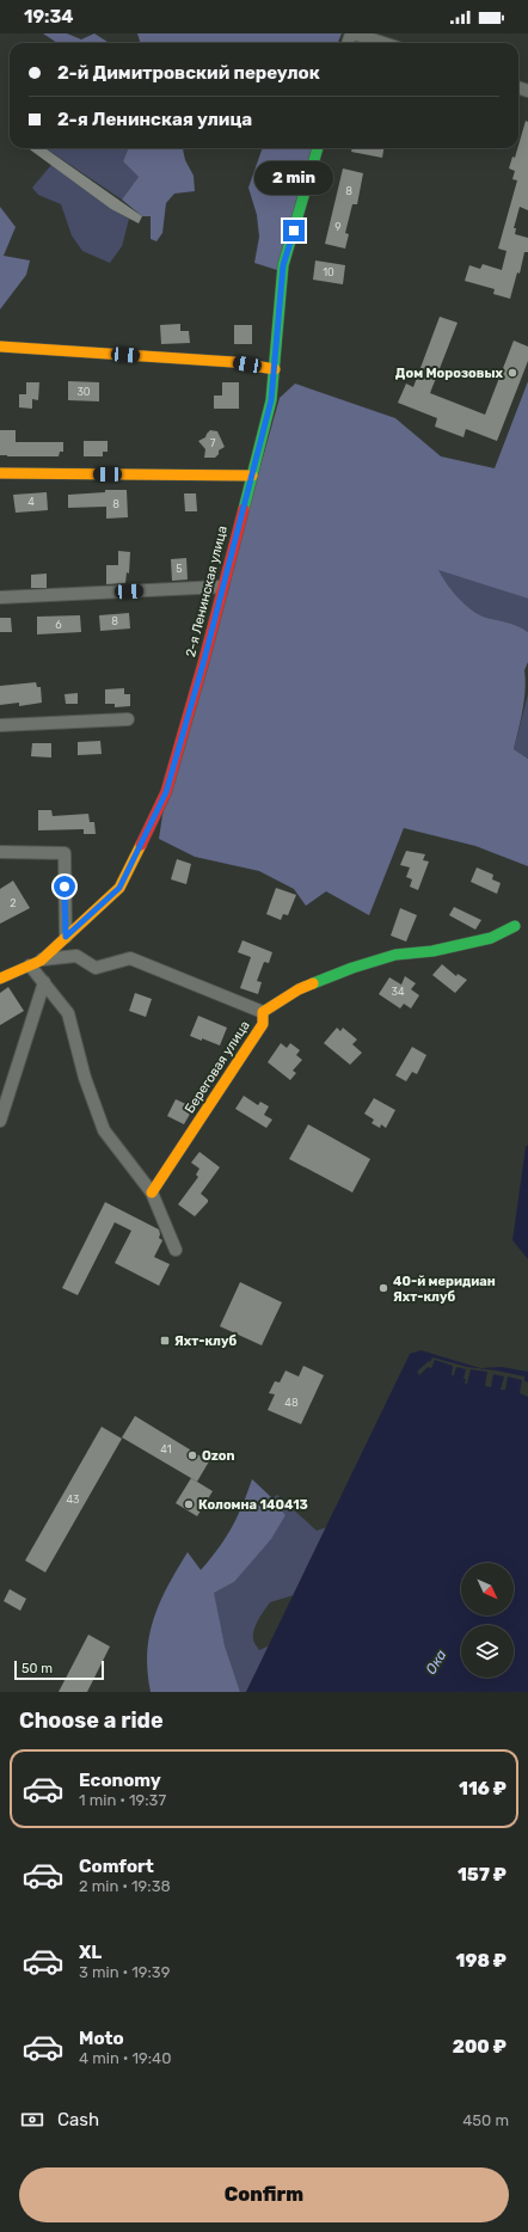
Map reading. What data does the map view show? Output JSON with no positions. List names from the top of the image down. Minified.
{"streets":{"street":["2-я Ленинская улица","Береговая улица"]},"water":["Ока"],"places":{"other":["Дом Морозовых","40-й меридиан Яхт-клуб","Ozon","Коломна 140413"],"transit":["Яхт-клуб"]},"house_numbers":["8","9","10","30","7","4","8","5","8","6","2","34","48","41","43"],"scale_bar":"50 m","north":"bottom right","page":{"status":"19:34","banner":["2-й Димитровский переулок","2-я Ленинская улица"],"bubble":"2 min","scale":"50 m","heading":"Choose a ride","list":[{"name":"Economy","note":"1 min · 19:37","value":"116 ₽"},{"name":"Comfort","note":"2 min · 19:38","value":"157 ₽"},{"name":"XL","note":"3 min · 19:39","value":"198 ₽"},{"name":"Moto","note":"4 min · 19:40","value":"200 ₽"}],"pay":["Cash","450 m"],"buttons":"Confirm"}}
